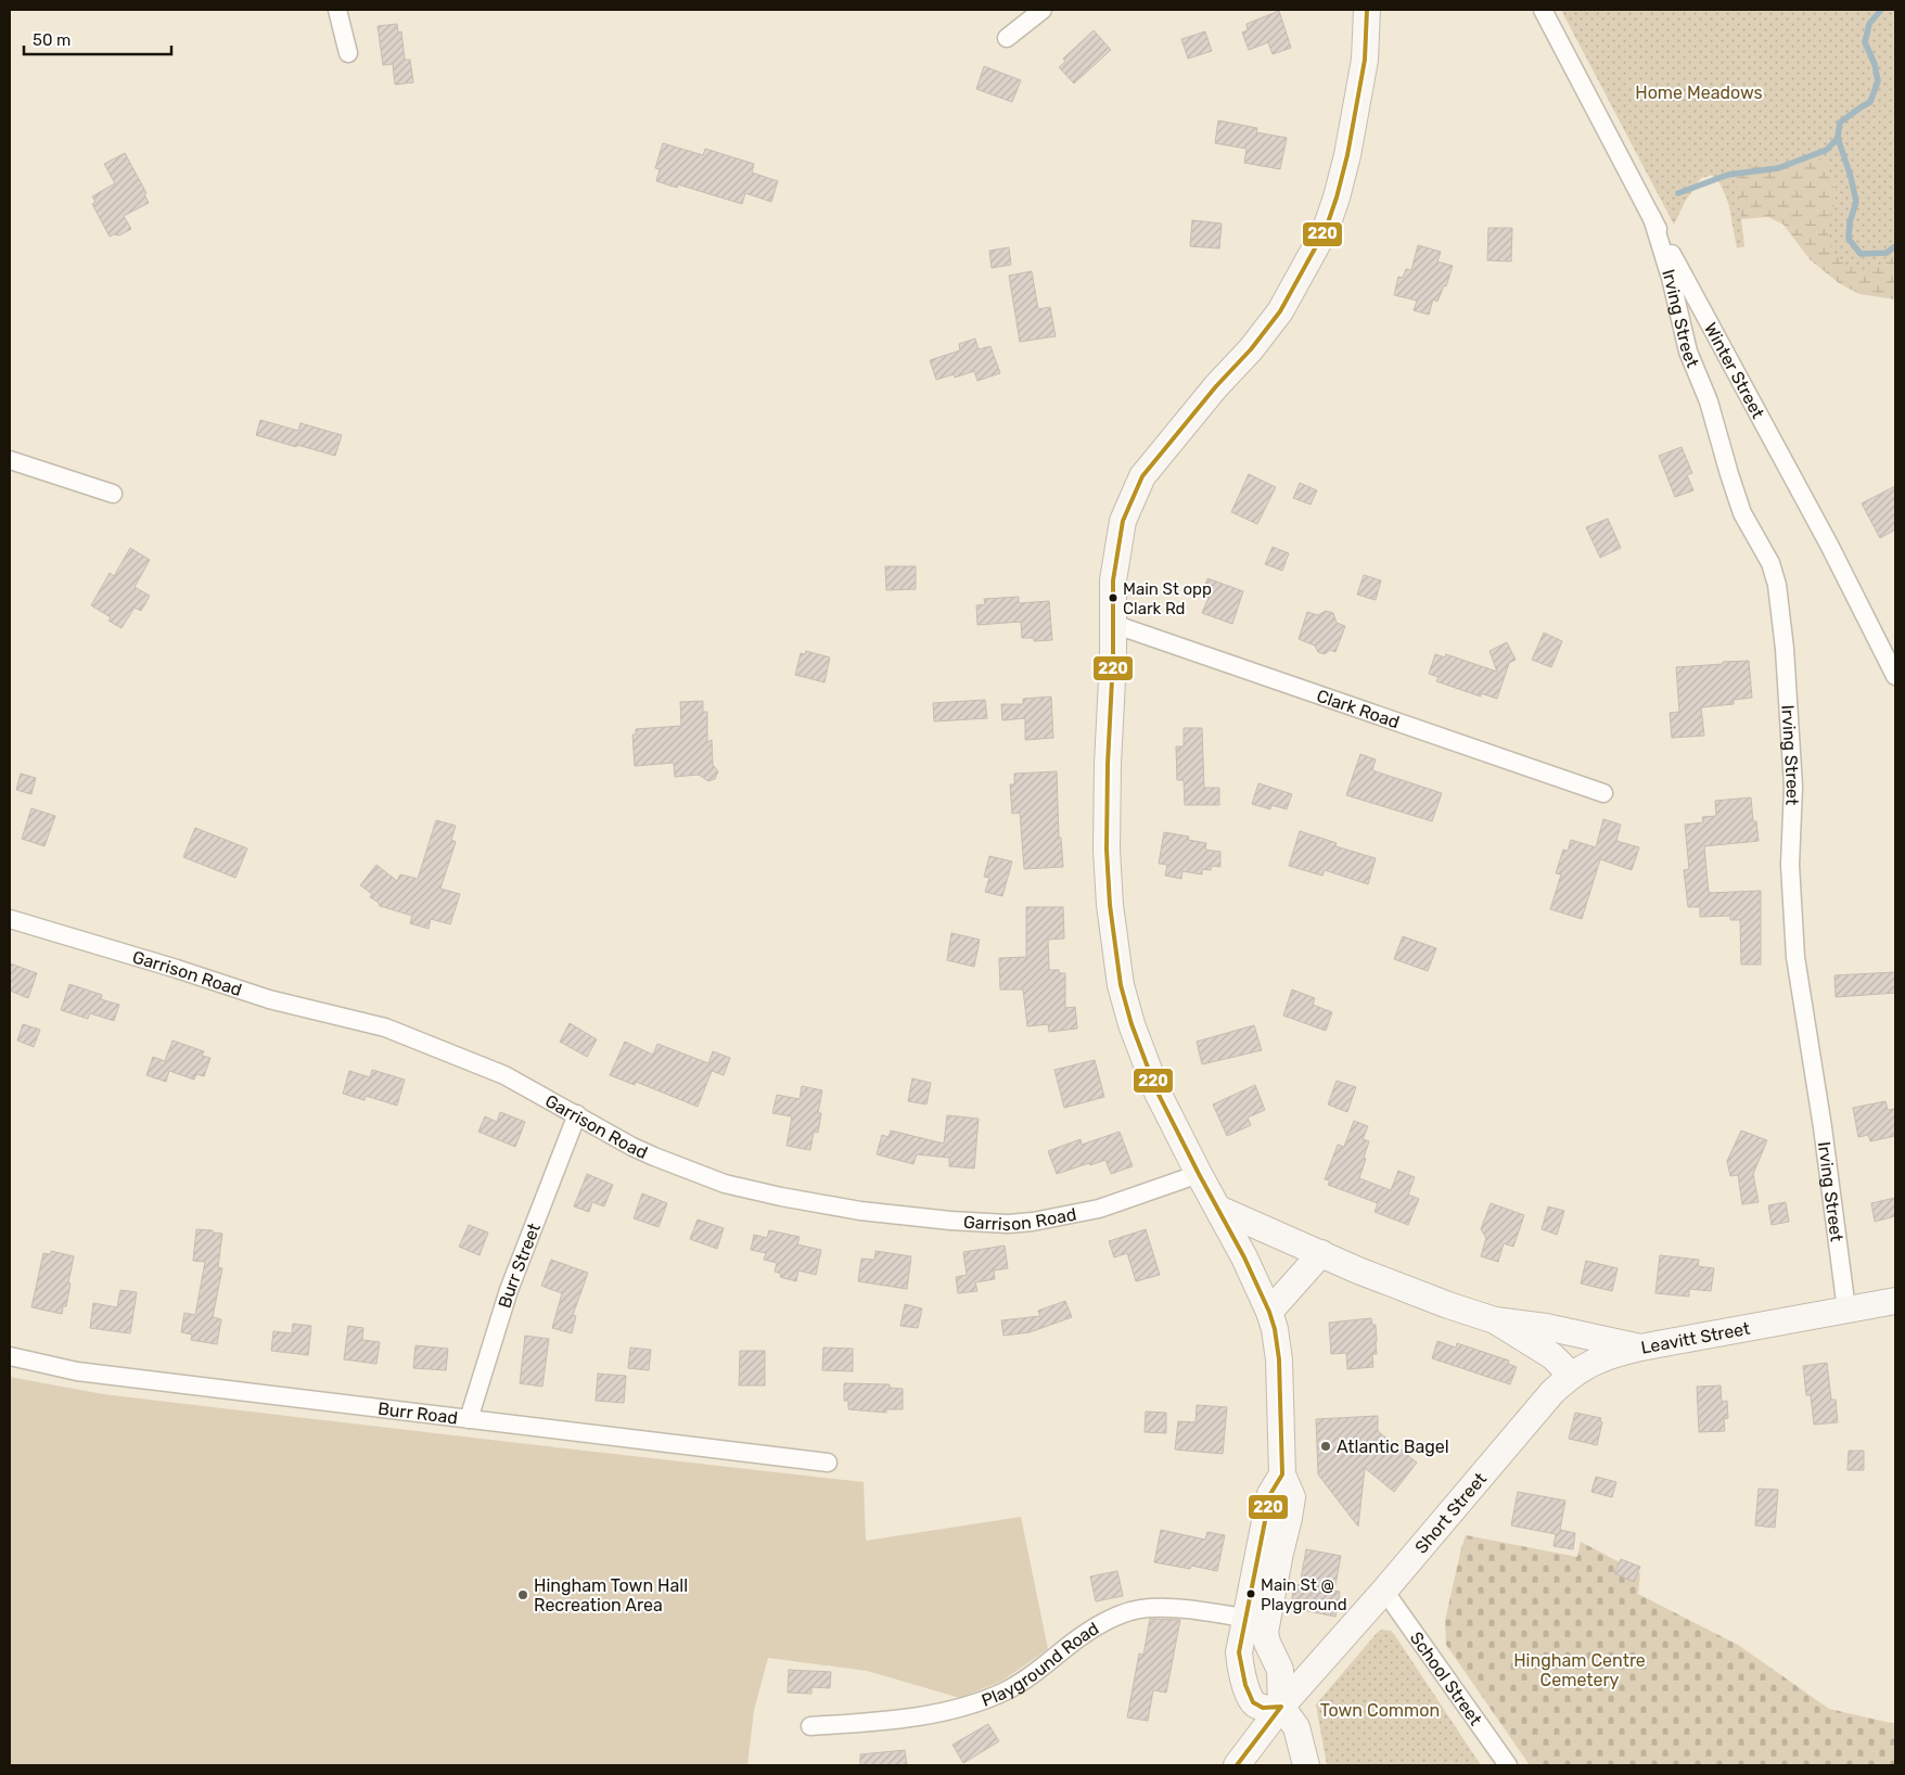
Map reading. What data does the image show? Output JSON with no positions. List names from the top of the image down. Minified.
{"streets":{"main road":["Leavitt Street","Short Street"],"street":["Irving Street","Winter Street","Clark Road","Garrison Road","Burr Street","Burr Road","Playground Road","School Street"]},"crossings":[["Irving Street","Winter Street"],["Irving Street","Leavitt Street"],["Garrison Road","Burr Street"],["Burr Street","Burr Road"],["Leavitt Street","Short Street"],["Short Street","School Street"]],"parks":["Home Meadows","Hingham Centre Cemetery","Town Common"],"places":["Main St opp Clark Rd","Atlantic Bagel","Main St @ Playground","Hingham Town Hall Recreation Area"],"lines":["transit line 220"],"scale_bar":"50 m"}
